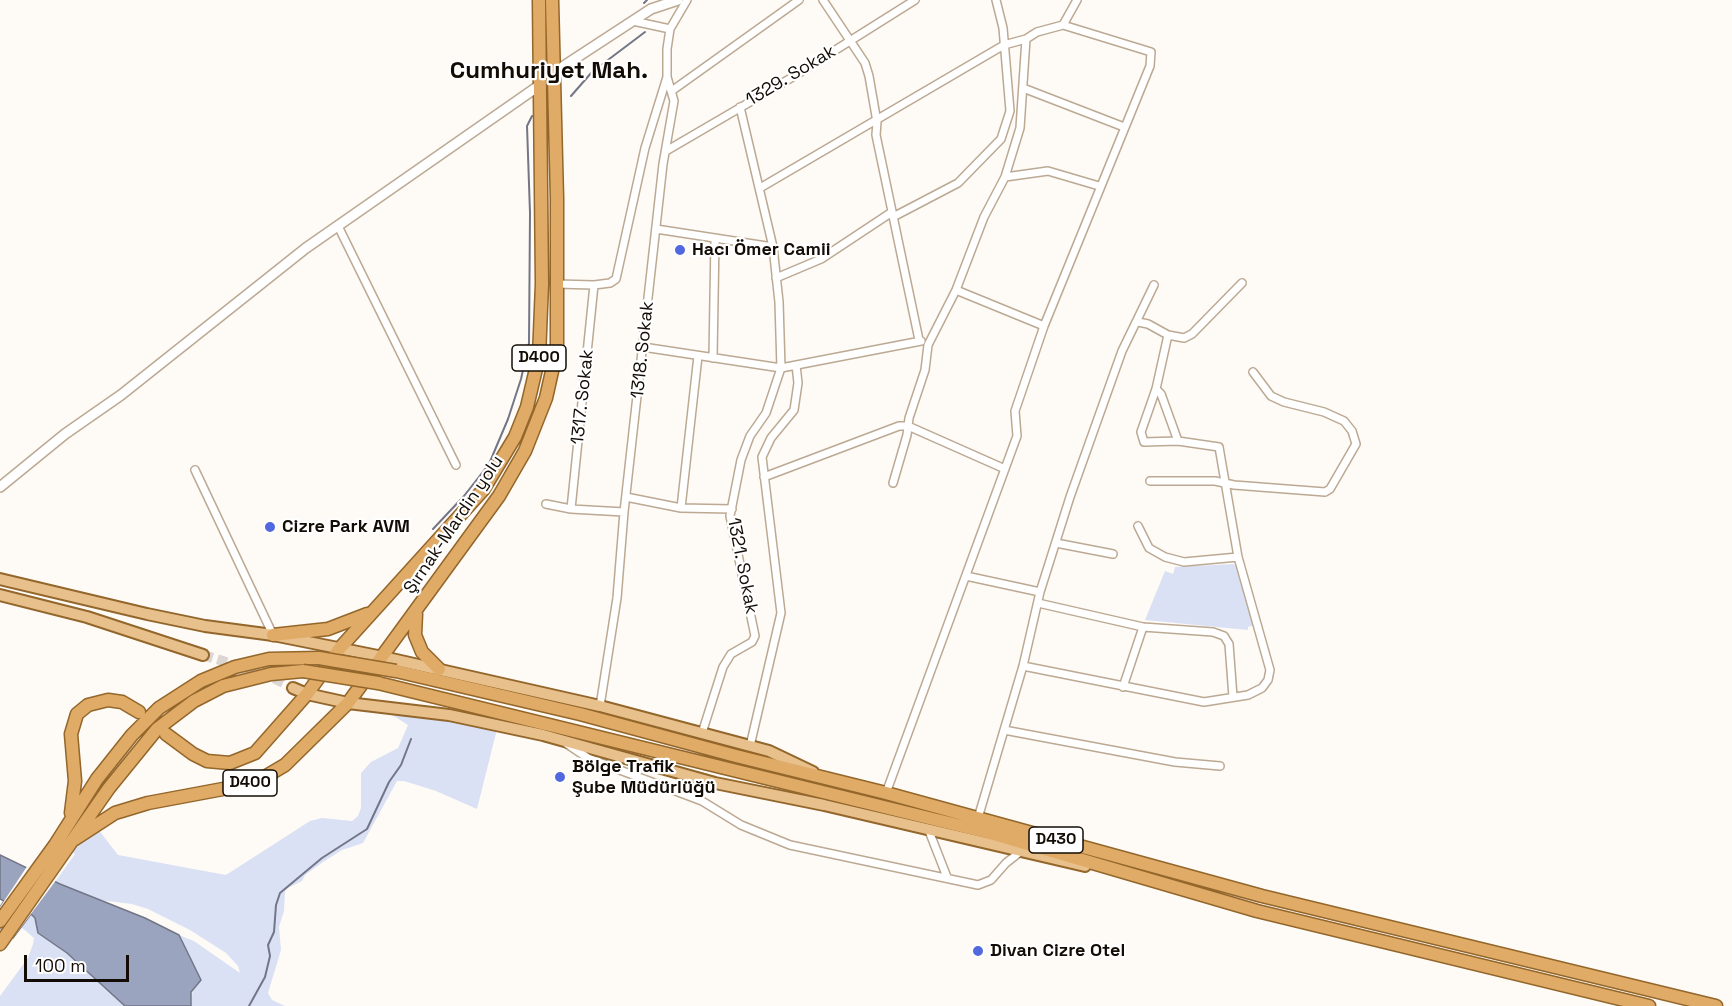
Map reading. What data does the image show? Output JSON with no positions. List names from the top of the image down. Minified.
{"streets":{"highway":["D400","Şırnak-Mardin yolu","D430"],"street":["1329. Sokak","1318. Sokak","1317. Sokak","1321. Sokak"]},"crossings":[["1329. Sokak","1318. Sokak"],["1329. Sokak","1321. Sokak"],["Şırnak-Mardin yolu","D430"]],"districts":["Cumhuriyet Mah."],"places":["Hacı Ömer Camii","Cizre Park AVM","Bölge Trafik Şube Müdürlüğü","Divan Cizre Otel"],"scale_bar":"100 m"}
